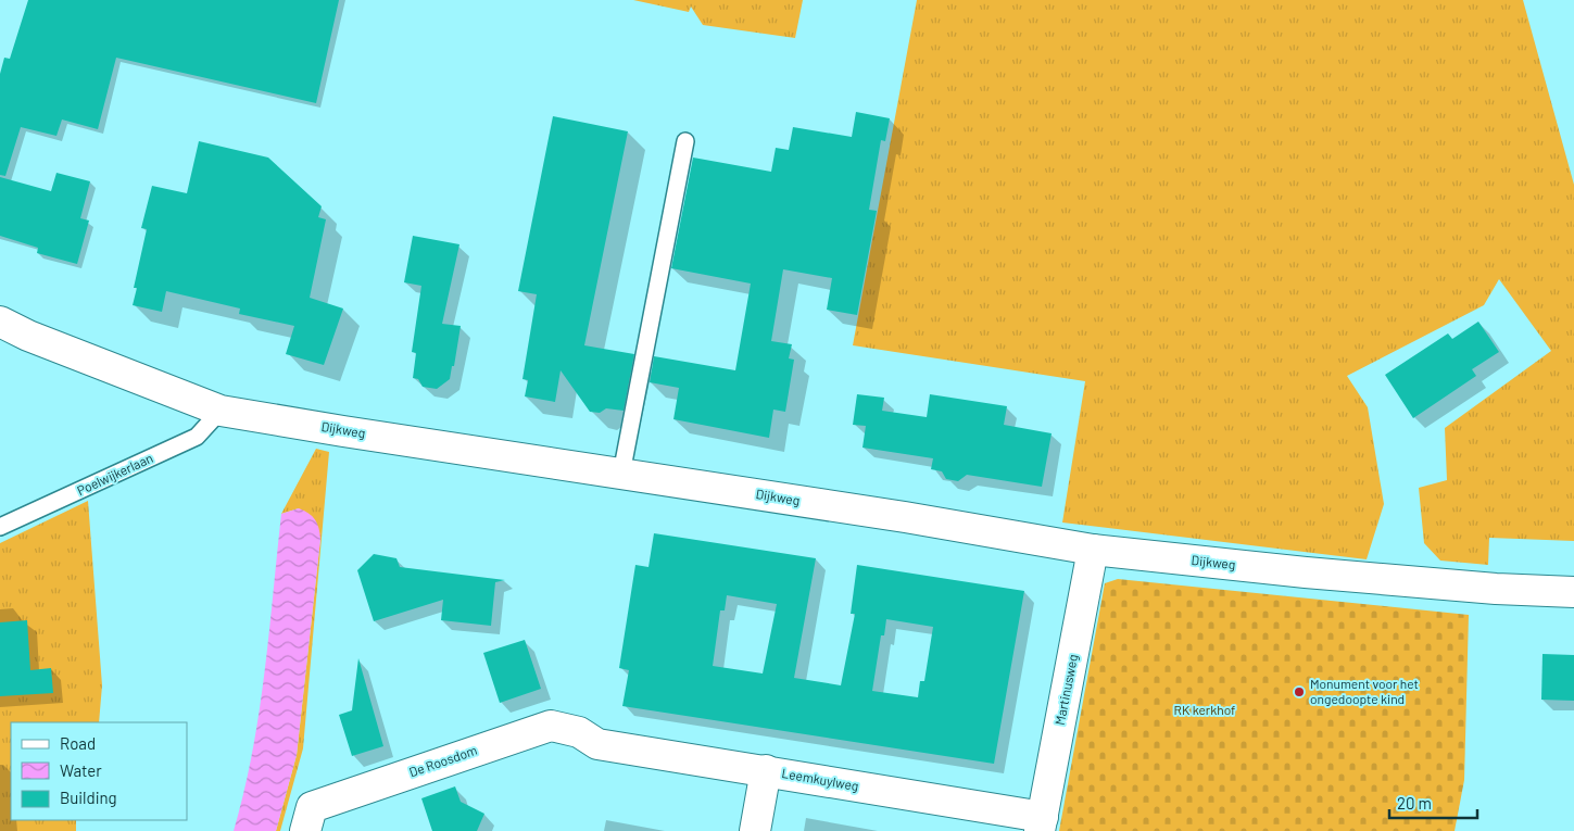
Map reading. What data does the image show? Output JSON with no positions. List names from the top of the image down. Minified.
{"streets":{"street":["Dijkweg","Martinusweg","De Roosdom","Leemkuylweg"],"lane":["Poelwijkerlaan"]},"crossings":[["Dijkweg","Poelwijkerlaan"],["Dijkweg","Martinusweg"],["Martinusweg","Leemkuylweg"],["De Roosdom","Leemkuylweg"]],"parks":["RK kerkhof"],"places":["Monument voor het ongedoopte kind"],"legend":["Road","Water","Building"],"scale_bar":"20 m"}
